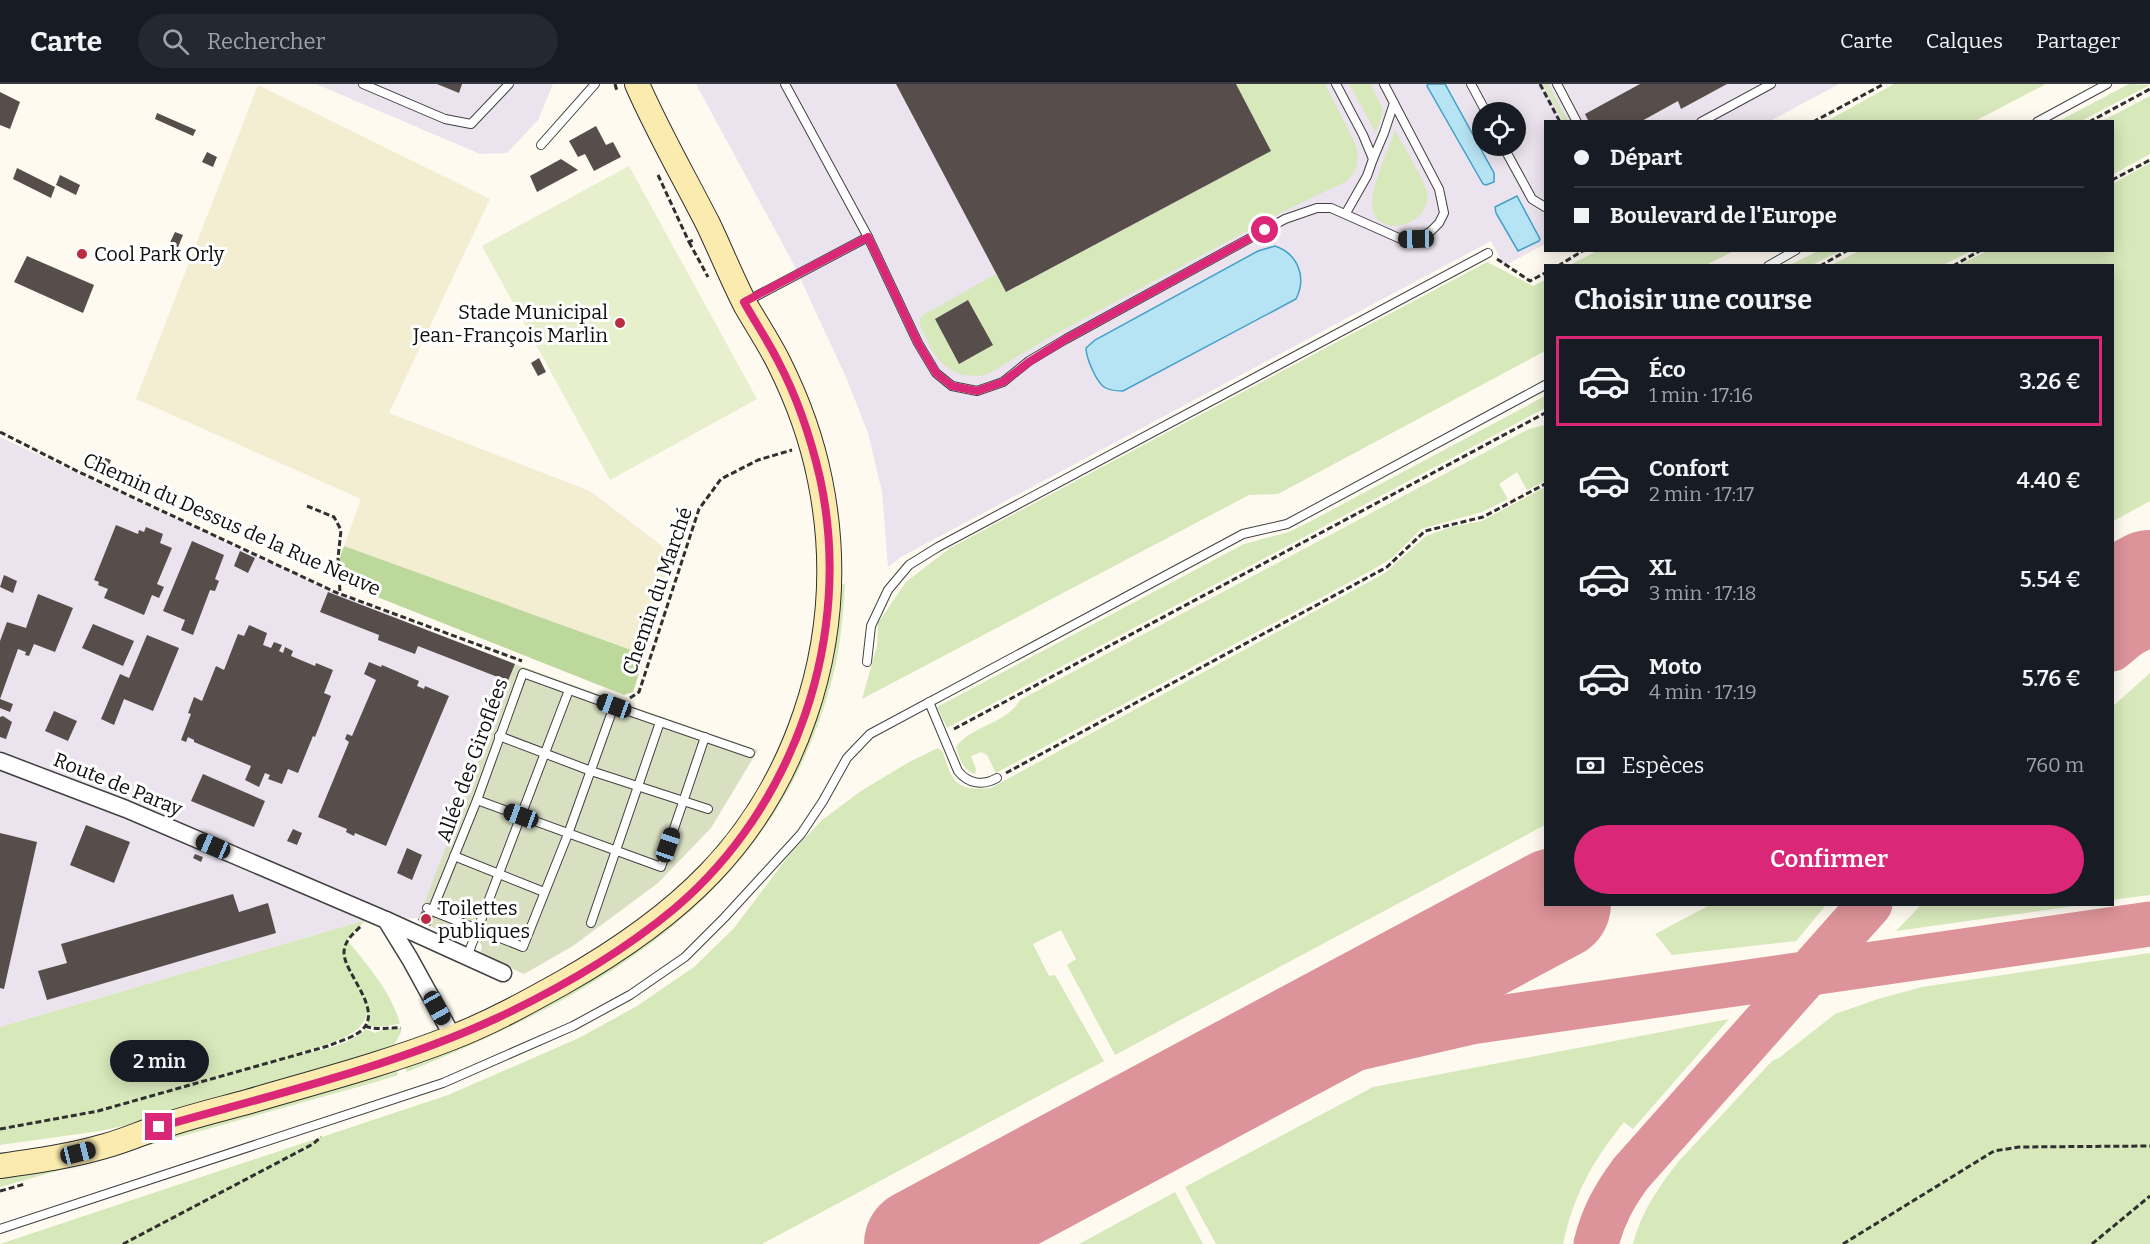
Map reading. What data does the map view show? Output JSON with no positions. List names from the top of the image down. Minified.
{"streets":{"street":["Route de Paray"],"lane":["Allée des Giroflées"],"path":["Chemin du Dessus de la Rue Neuve","Chemin du Marché"]},"places":["Cool Park Orly","Stade Municipal Jean-François Marlin","Toilettes publiques"],"page":{"header":"Carte","search":"Rechercher","nav":["Carte","Calques","Partager"],"banner":["Départ","Boulevard de l'Europe"],"heading":"Choisir une course","list":[{"name":"Éco","note":"1 min · 17:16","value":"3.26 €"},{"name":"Confort","note":"2 min · 17:17","value":"4.40 €"},{"name":"XL","note":"3 min · 17:18","value":"5.54 €"},{"name":"Moto","note":"4 min · 17:19","value":"5.76 €"}],"pay":["Espèces","760 m"],"buttons":"Confirmer","bubble":"2 min"}}
